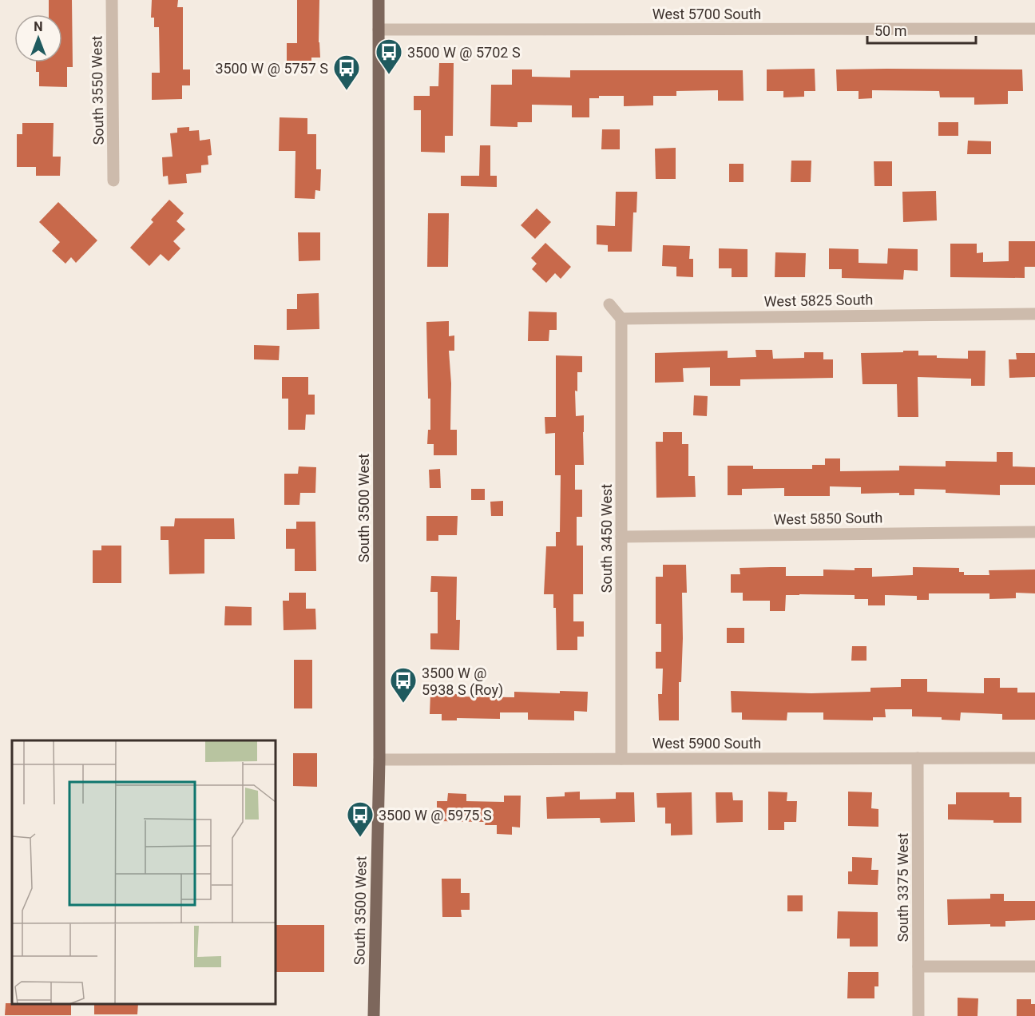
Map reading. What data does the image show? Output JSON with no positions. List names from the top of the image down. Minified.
{"streets":{"main road":["South 3500 West"],"street":["West 5700 South","South 3550 West","West 5825 South","West 5850 South","South 3450 West","West 5900 South","South 3375 West"]},"crossings":[["West 5700 South","South 3500 West"],["West 5825 South","South 3450 West"],["South 3500 West","West 5900 South"],["West 5850 South","South 3450 West"],["South 3450 West","West 5900 South"],["West 5900 South","South 3375 West"]],"places":{"bus stop":["3500 W @ 5702 S","3500 W @ 5757 S","3500 W @ 5938 S (Roy)","3500 W @ 5975 S"]},"scale_bar":"50 m","north":"top"}
